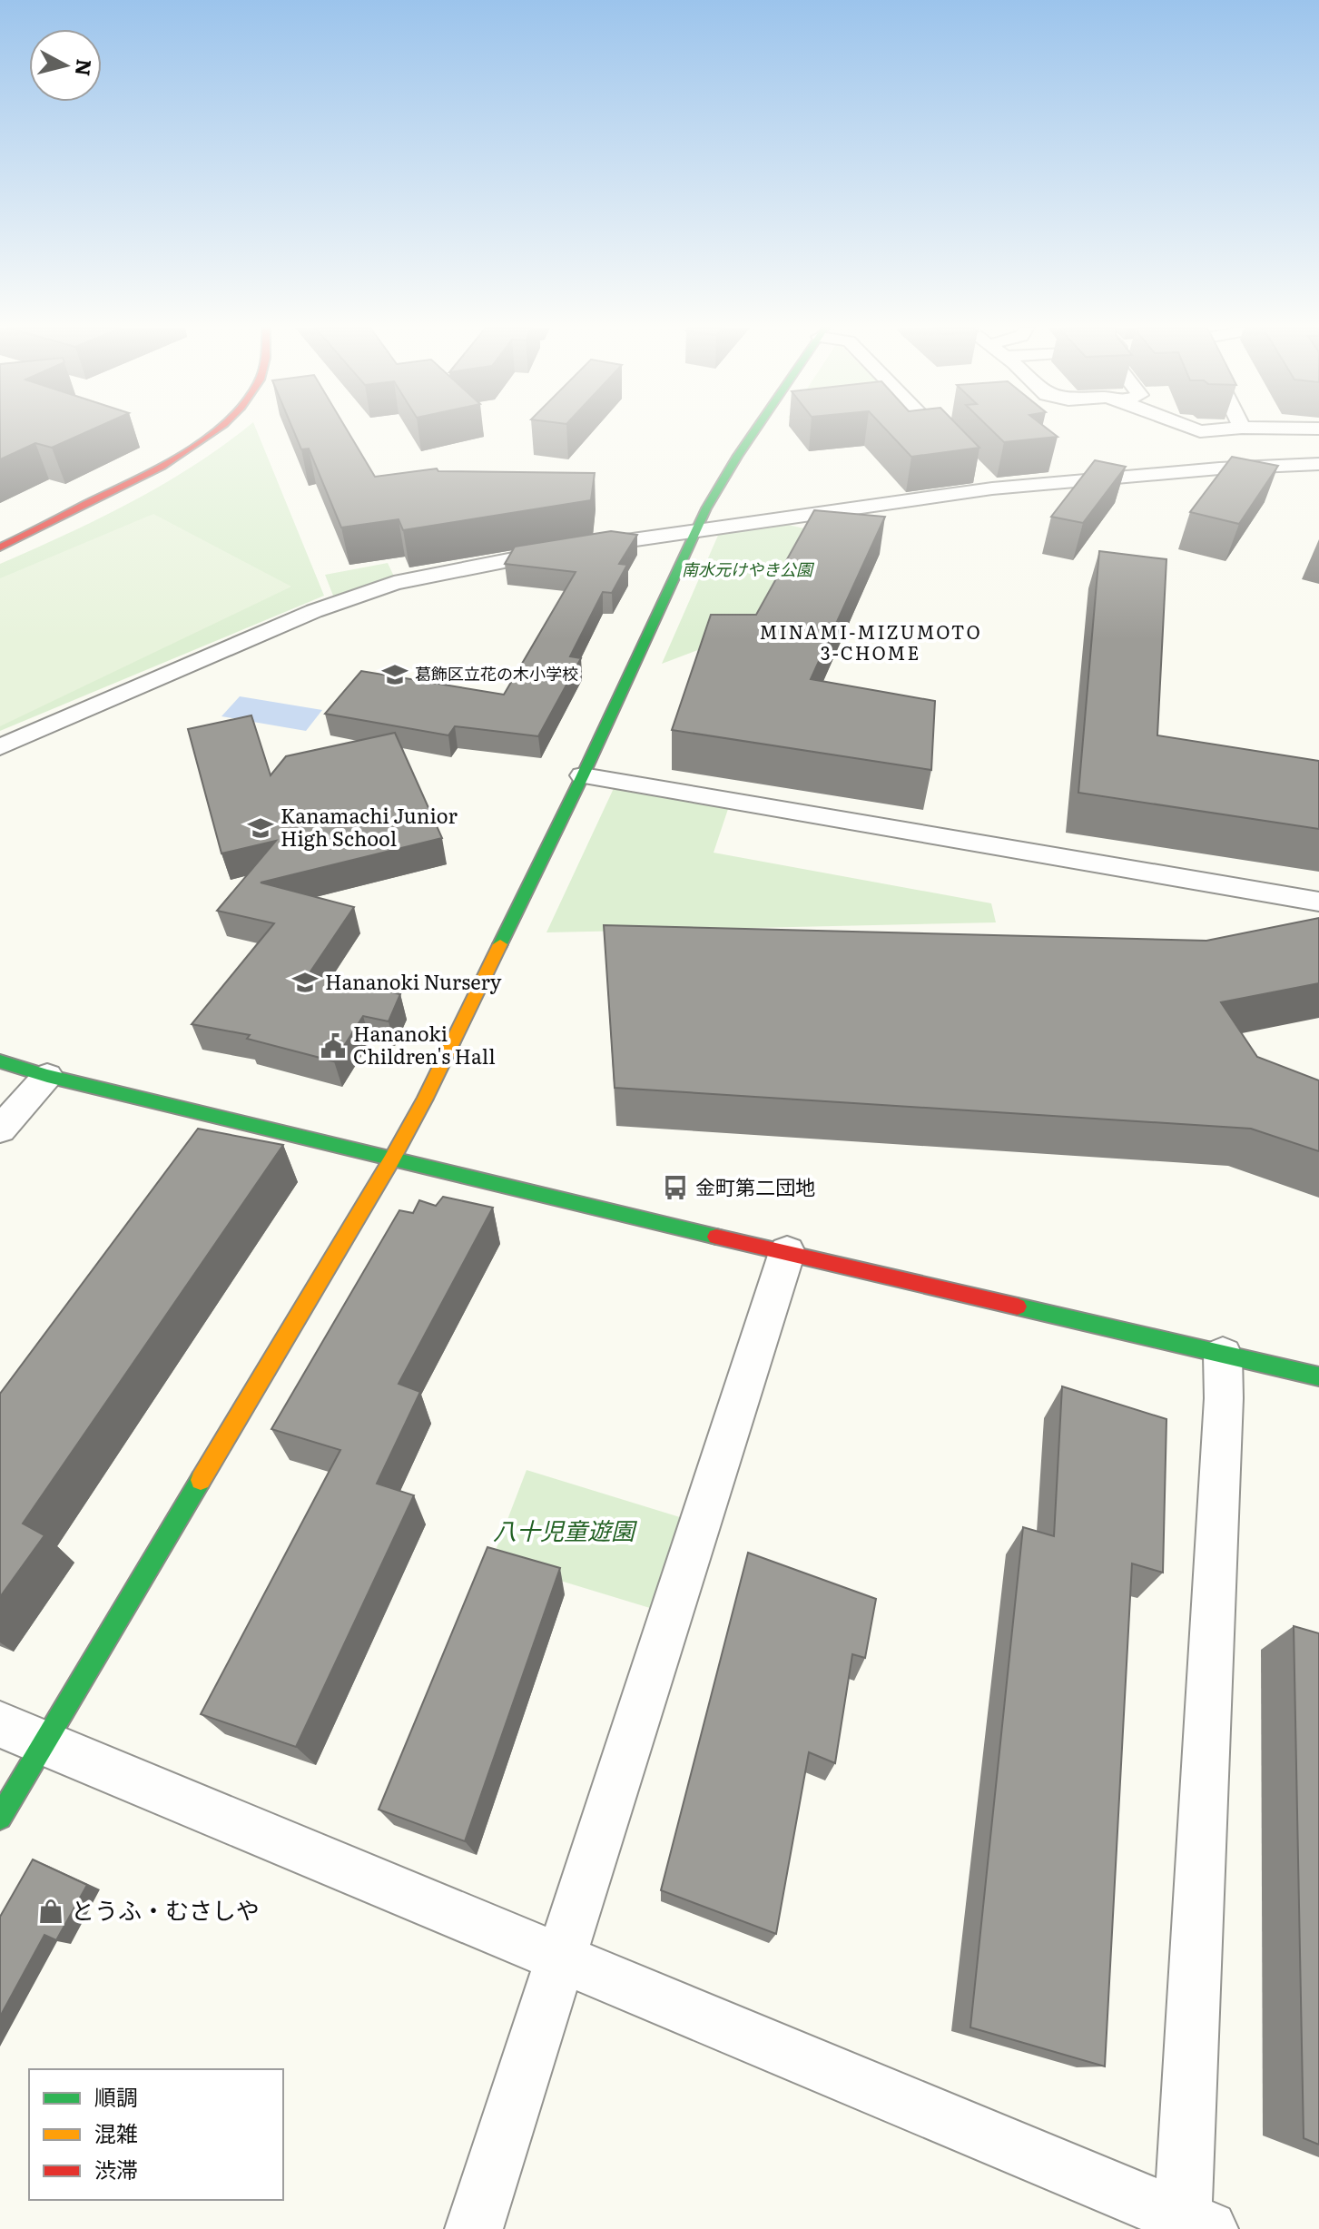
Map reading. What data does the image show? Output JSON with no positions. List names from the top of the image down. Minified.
{"districts":["MINAMI-MIZUMOTO 3-CHOME"],"parks":["南水元けやき公園","八十児童遊園"],"places":{"school or university":["葛飾区立花の木小学校","Kanamachi Junior High School","Hananoki Nursery"],"public building":["Hananoki Children's Hall"],"bus stop":["金町第二団地"],"shop":["とうふ・むさしや"]},"legend":["順調","混雑","渋滞"],"north":"right"}
